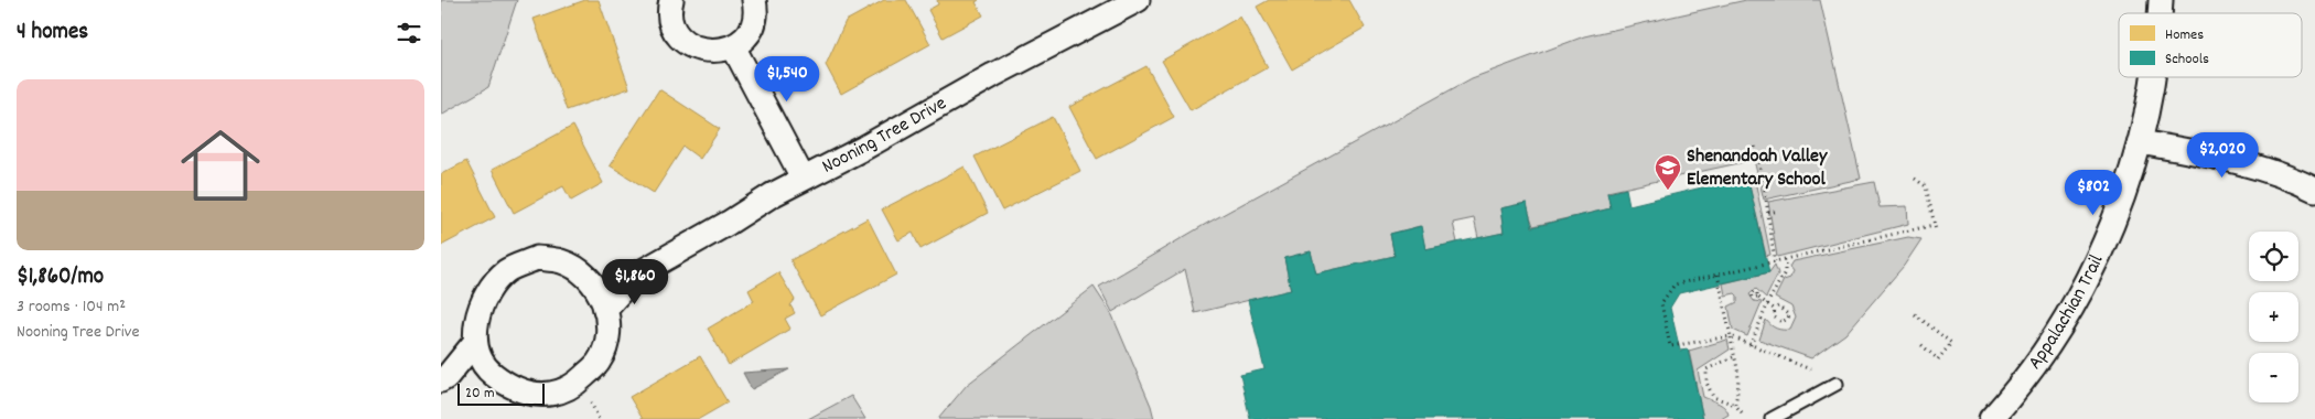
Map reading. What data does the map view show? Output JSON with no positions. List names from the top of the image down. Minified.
{"streets":{"street":["Nooning Tree Drive","Appalachian Trail"]},"places":{"school or university":["Shenandoah Valley Elementary School"]},"legend":["Homes","Schools"],"scale_bar":"20 m","page":{"heading":"4 homes","price":["$1,540","$2,020","$802","$1,860"],"list":[{"name":"$1,860/mo","note":"3 rooms · 104 m² · Nooning Tree Drive"}],"map_buttons":["+","−"],"scale":"20 m"}}
